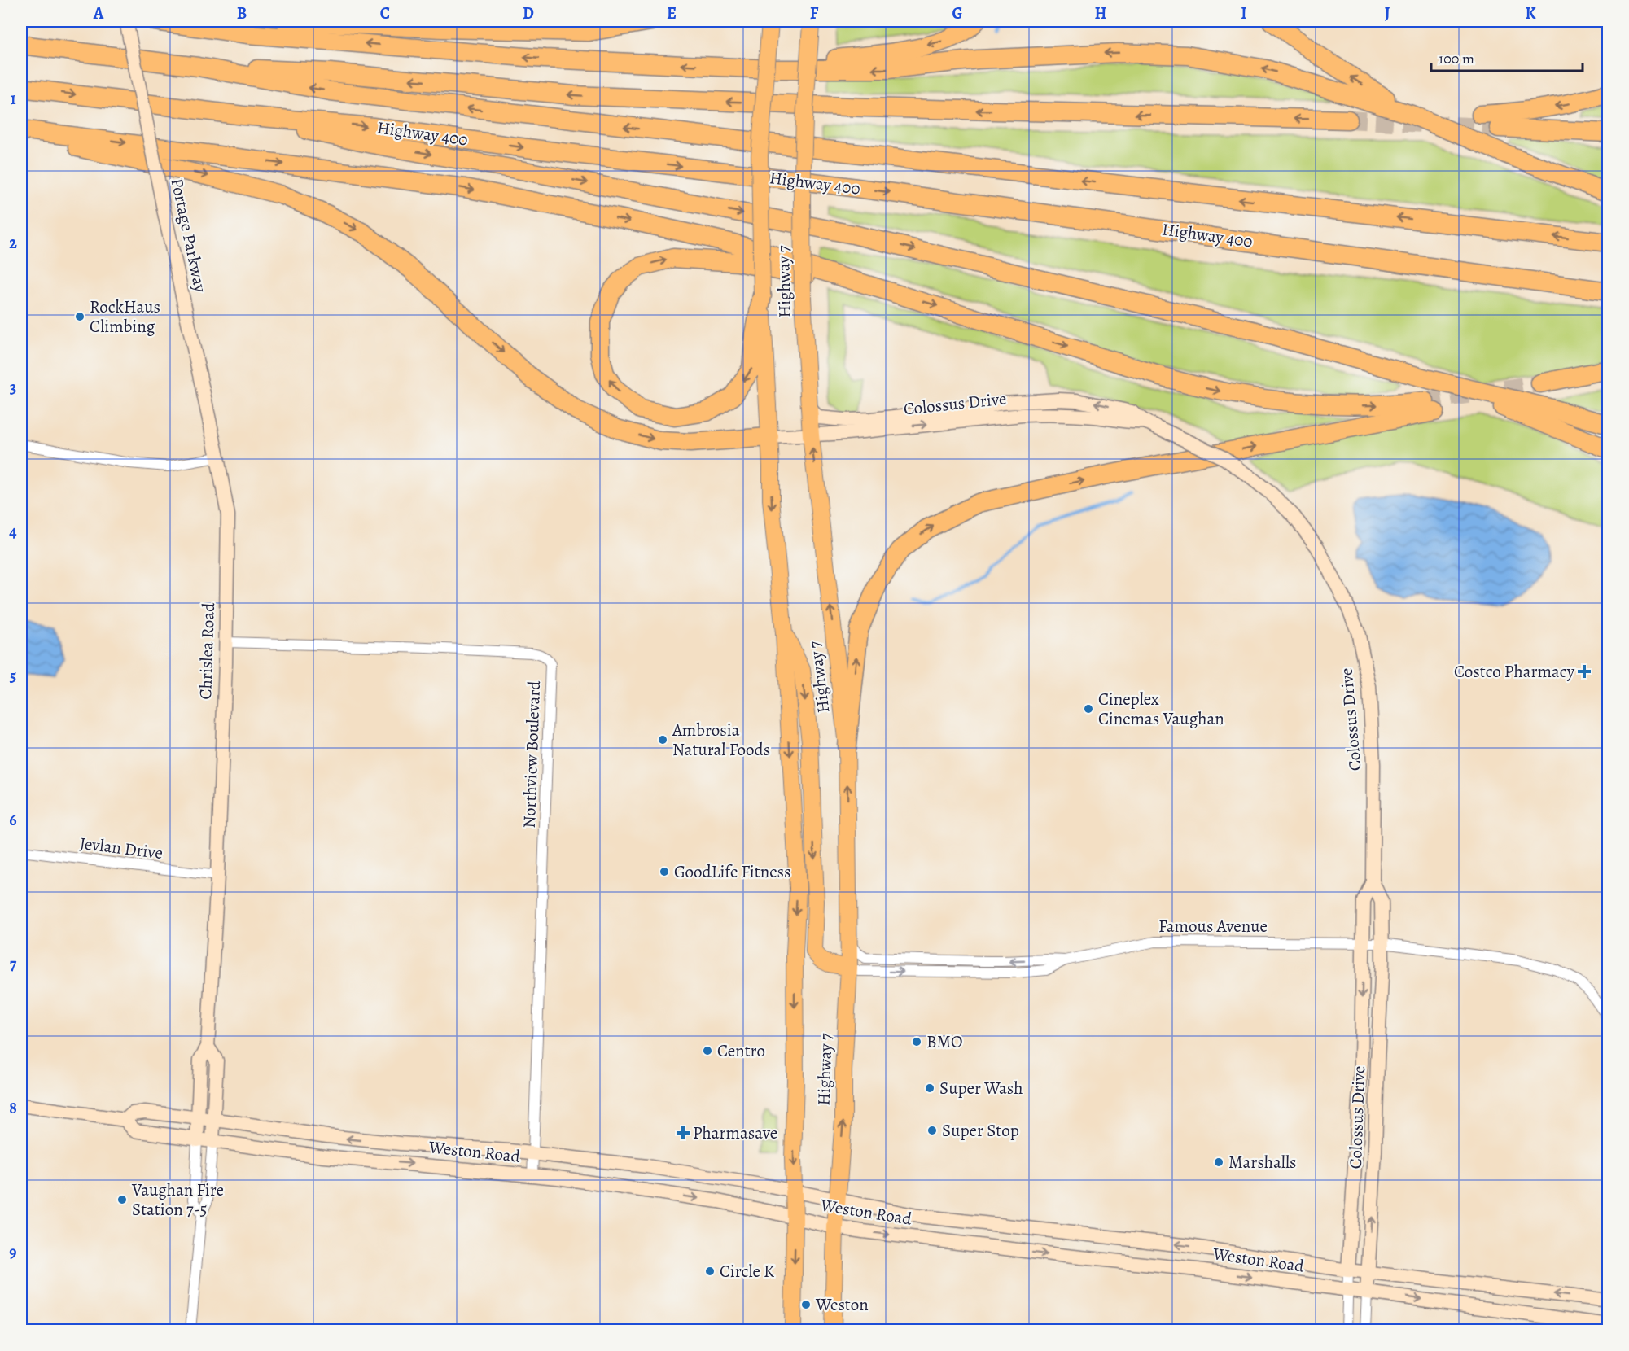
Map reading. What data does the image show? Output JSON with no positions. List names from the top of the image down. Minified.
{"streets":{"highway":["Highway 400"],"main road":["Portage Parkway","Highway 7","Colossus Drive","Chrislea Road","Weston Road"],"street":["Northview Boulevard","Jevlan Drive","Famous Avenue"]},"crossings":[["Portage Parkway","Chrislea Road"],["Highway 7","Colossus Drive"],["Highway 7","Famous Avenue"],["Highway 7","Weston Road"],["Colossus Drive","Famous Avenue"],["Colossus Drive","Weston Road"],["Chrislea Road","Northview Boulevard"],["Chrislea Road","Jevlan Drive"],["Chrislea Road","Weston Road"],["Northview Boulevard","Weston Road"]],"places":{"other":["RockHaus Climbing","Cineplex Cinemas Vaughan","Ambrosia Natural Foods","GoodLife Fitness","BMO","Centro","Super Wash","Super Stop","Marshalls","Vaughan Fire Station 7-5","Circle K","Weston"],"health":["Costco Pharmacy","Pharmasave"]},"scale_bar":"100 m","grid":{"columns":["A","B","C","D","E","F","G","H","I","J","K"],"rows":["1","2","3","4","5","6","7","8","9"]}}
